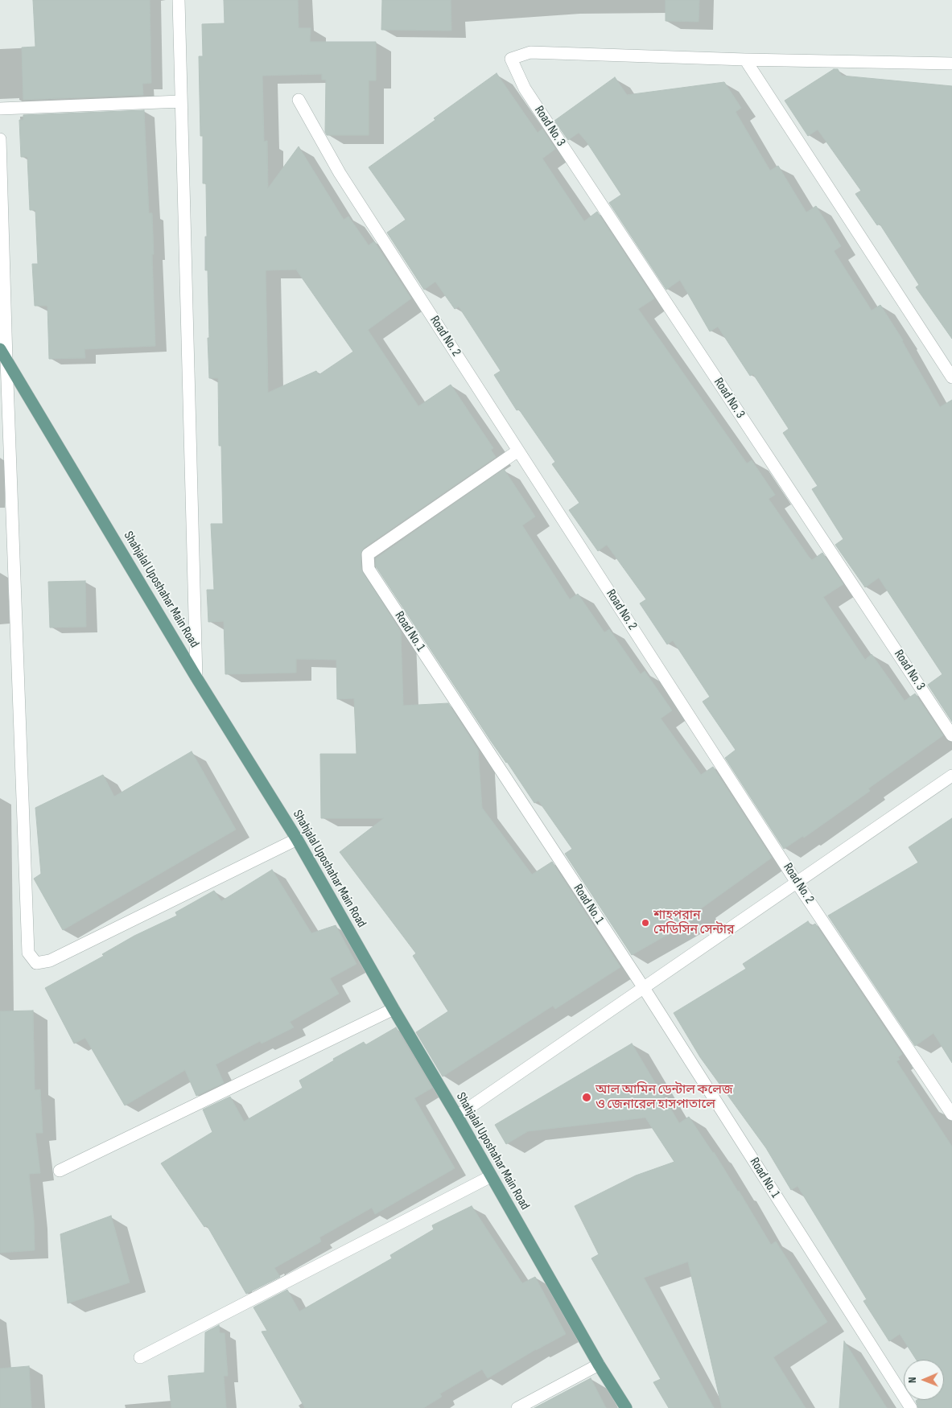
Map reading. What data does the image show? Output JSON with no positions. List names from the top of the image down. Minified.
{"streets":{"main road":["Shahjalal Uposhahar Main Road"],"street":["Road No. 3","Road No. 2","Road No. 1"]},"crossings":[["Road No. 2","Road No. 1"]],"places":["শাহপরান মেডিসিন সেন্টার","আল আমিন ডেন্টাল কলেজ ও জেনারেল হাসপাতালে"],"north":"left"}
